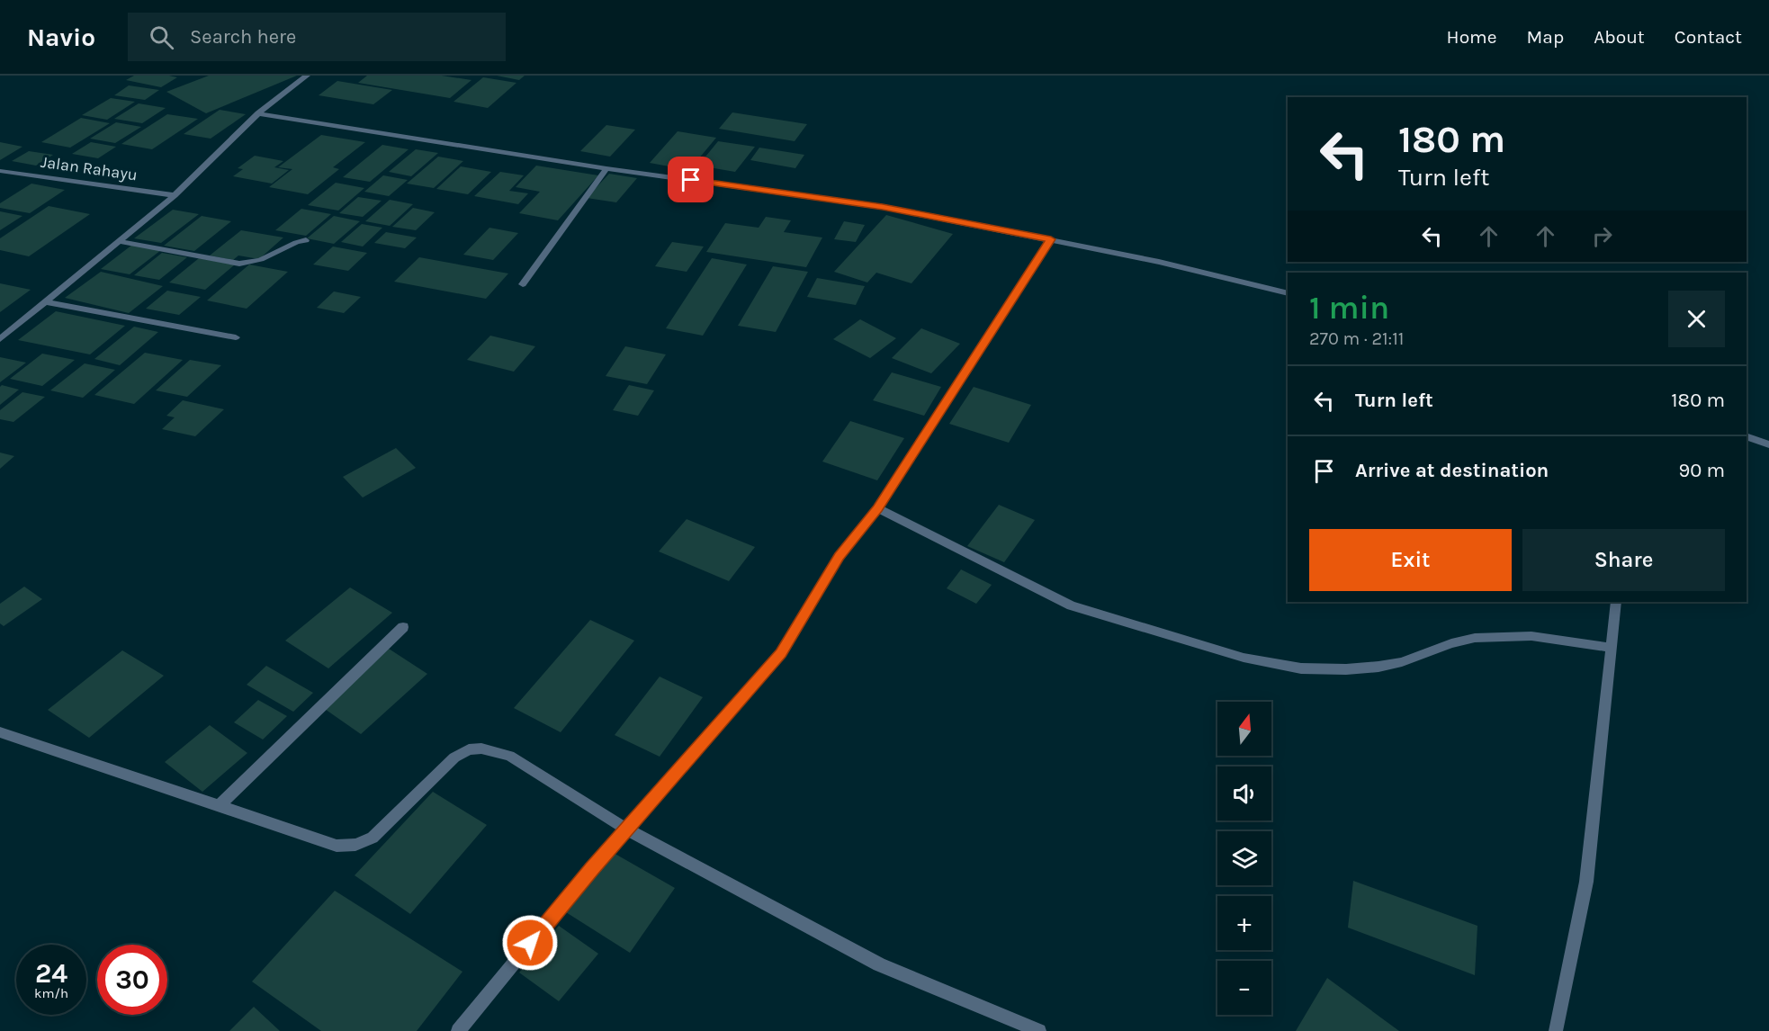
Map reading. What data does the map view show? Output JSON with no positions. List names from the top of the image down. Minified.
{"streets":{"street":["Jalan Rahayu"]},"north":"top","page":{"header":"Navio","search":"Search here","nav":["Home","Map","About","Contact"],"turn":["180 m","Turn left"],"heading":["1 min","270 m · 21:11"],"list":[{"name":"Turn left","value":"180 m"},{"name":"Arrive at destination","value":"90 m"}],"buttons":["Exit","Share"],"map_buttons":["+","−"],"speed":"24 km/h","limit":"30"}}
